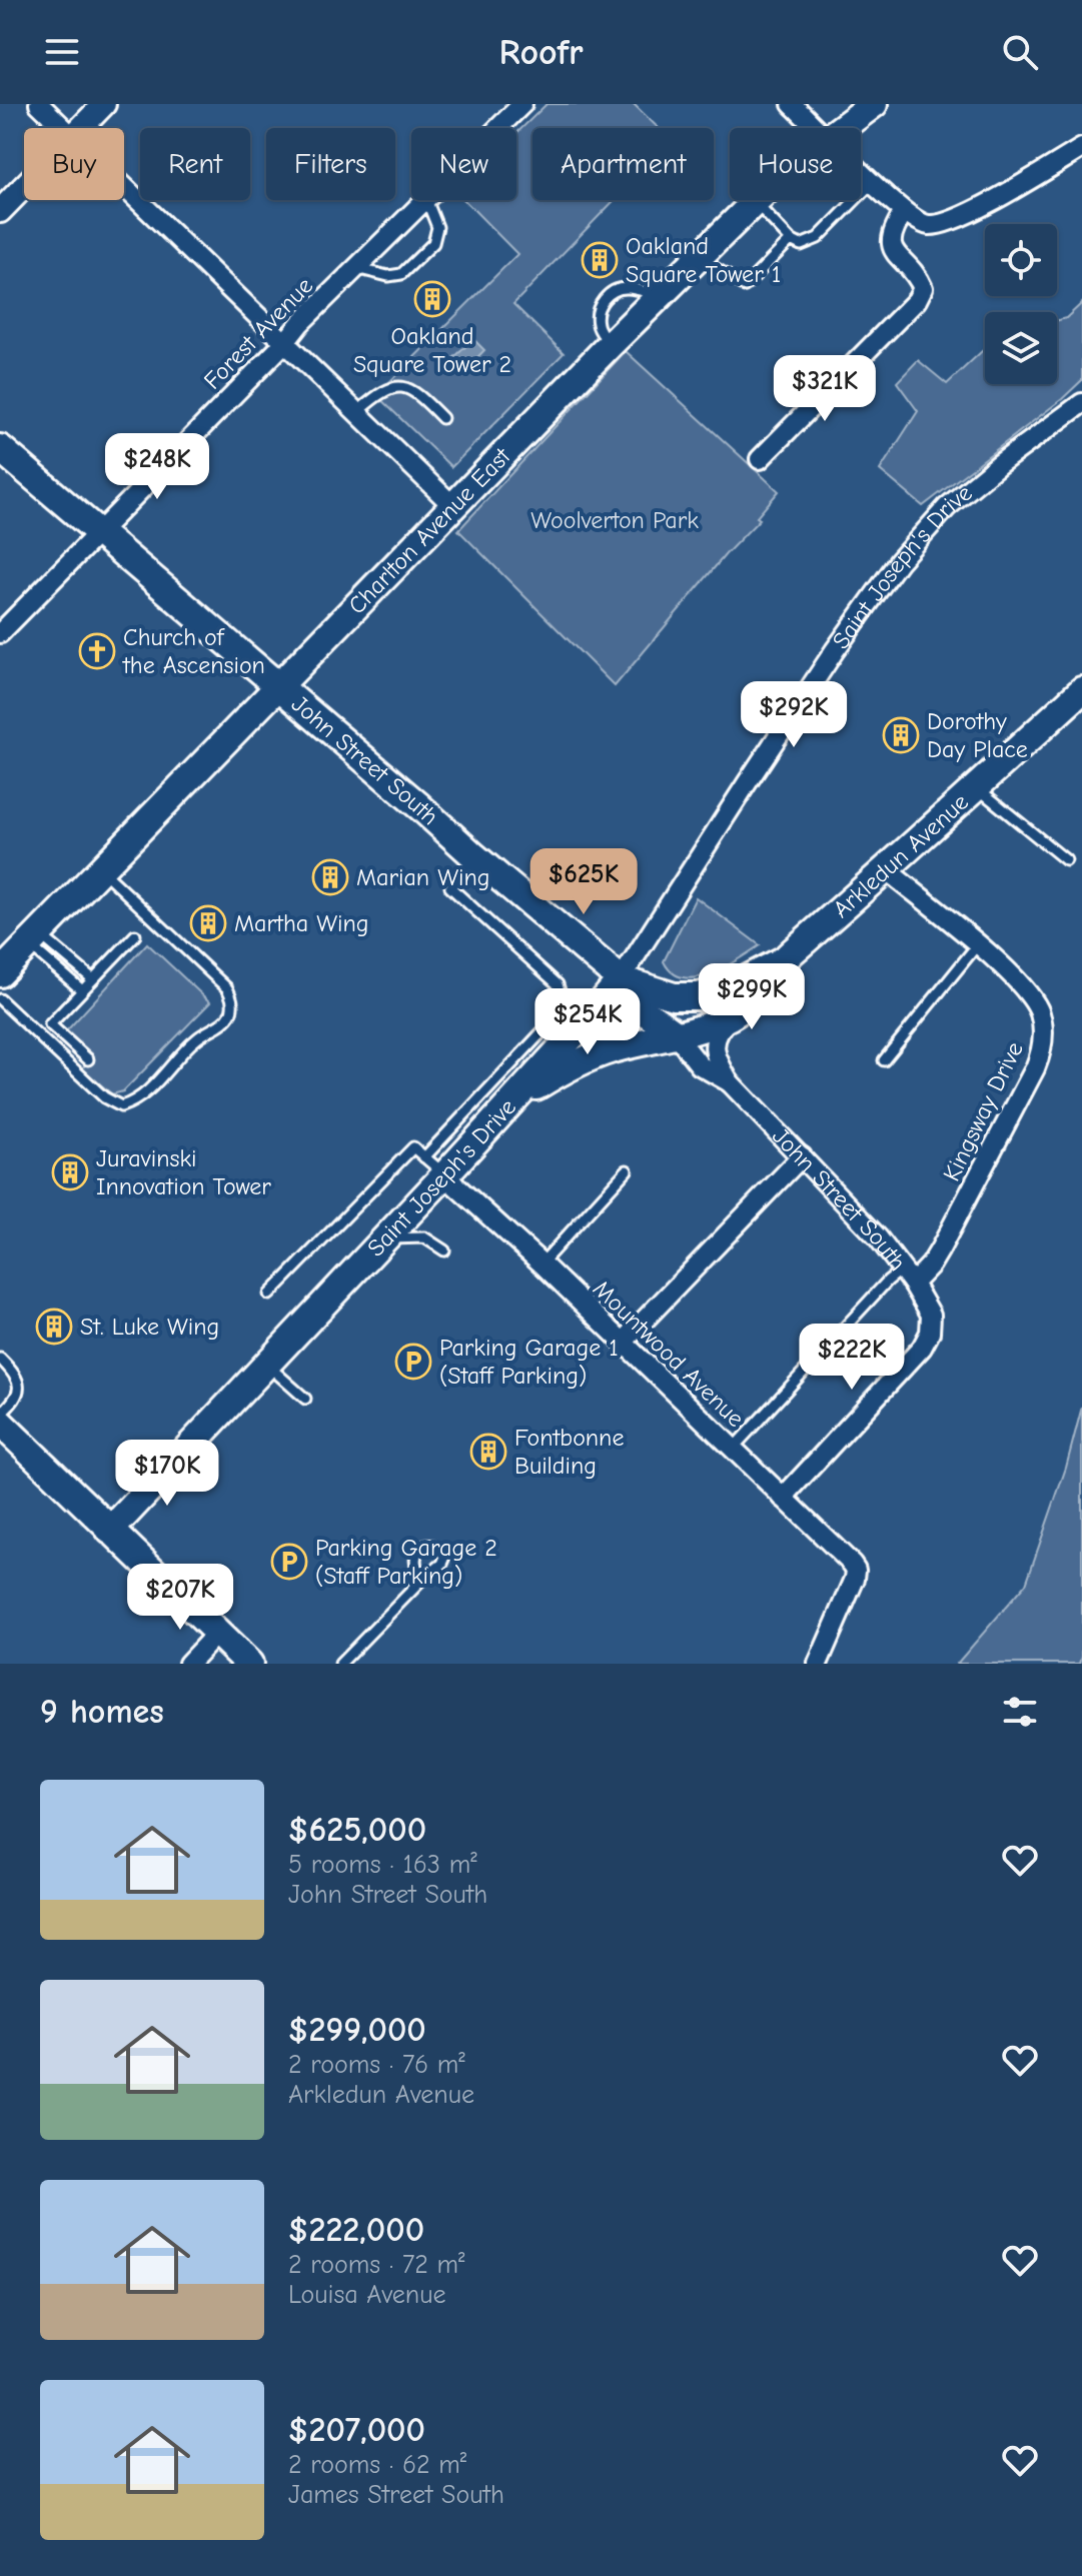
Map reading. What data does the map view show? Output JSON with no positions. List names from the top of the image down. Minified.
{"streets":{"main road":["Charlton Avenue East","Saint Joseph's Drive","John Street South","Arkledun Avenue"],"street":["Forest Avenue","Kingsway Drive","Mountwood Avenue"]},"crossings":[["Forest Avenue","John Street South"],["Charlton Avenue East","John Street South"],["Saint Joseph's Drive","John Street South"],["Saint Joseph's Drive","Arkledun Avenue"],["Saint Joseph's Drive","Mountwood Avenue"],["John Street South","Arkledun Avenue"],["John Street South","Kingsway Drive"],["John Street South","Mountwood Avenue"],["Arkledun Avenue","Kingsway Drive"]],"parks":["Woolverton Park"],"places":{"building":["Oakland Square Tower 1","Oakland Square Tower 2","Dorothy Day Place","Marian Wing","Martha Wing","Juravinski Innovation Tower","St. Luke Wing","Fontbonne Building"],"church":["Church of the Ascension"],"parking":["Parking Garage 1 (Staff Parking)","Parking Garage 2 (Staff Parking)"]},"page":{"header":"Roofr","chip":["Buy","Rent","Filters","New","Apartment","House"],"price":["$321K","$248K","$292K","$625K","$299K","$254K","$222K","$170K","$207K"],"heading":"9 homes","list":[{"name":"$625,000","note":"5 rooms · 163 m² · John Street South"},{"name":"$299,000","note":"2 rooms · 76 m² · Arkledun Avenue"},{"name":"$222,000","note":"2 rooms · 72 m² · Louisa Avenue"},{"name":"$207,000","note":"2 rooms · 62 m² · James Street South"}]}}
